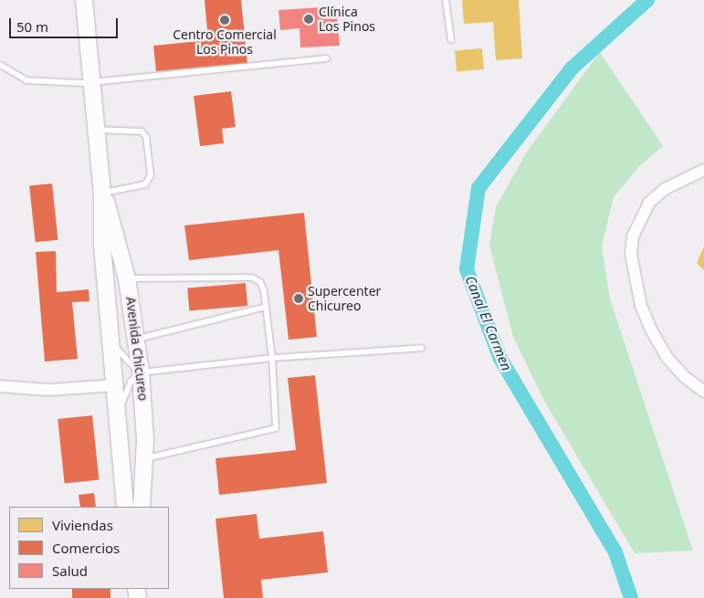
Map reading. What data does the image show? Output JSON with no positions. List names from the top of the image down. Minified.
{"streets":{"main road":["Avenida Chicureo"]},"water":["Canal El Carmen"],"places":["Clínica Los Pinos","Centro Comercial Los Pinos","Supercenter Chicureo"],"legend":["Viviendas","Comercios","Salud"],"scale_bar":"50 m"}
